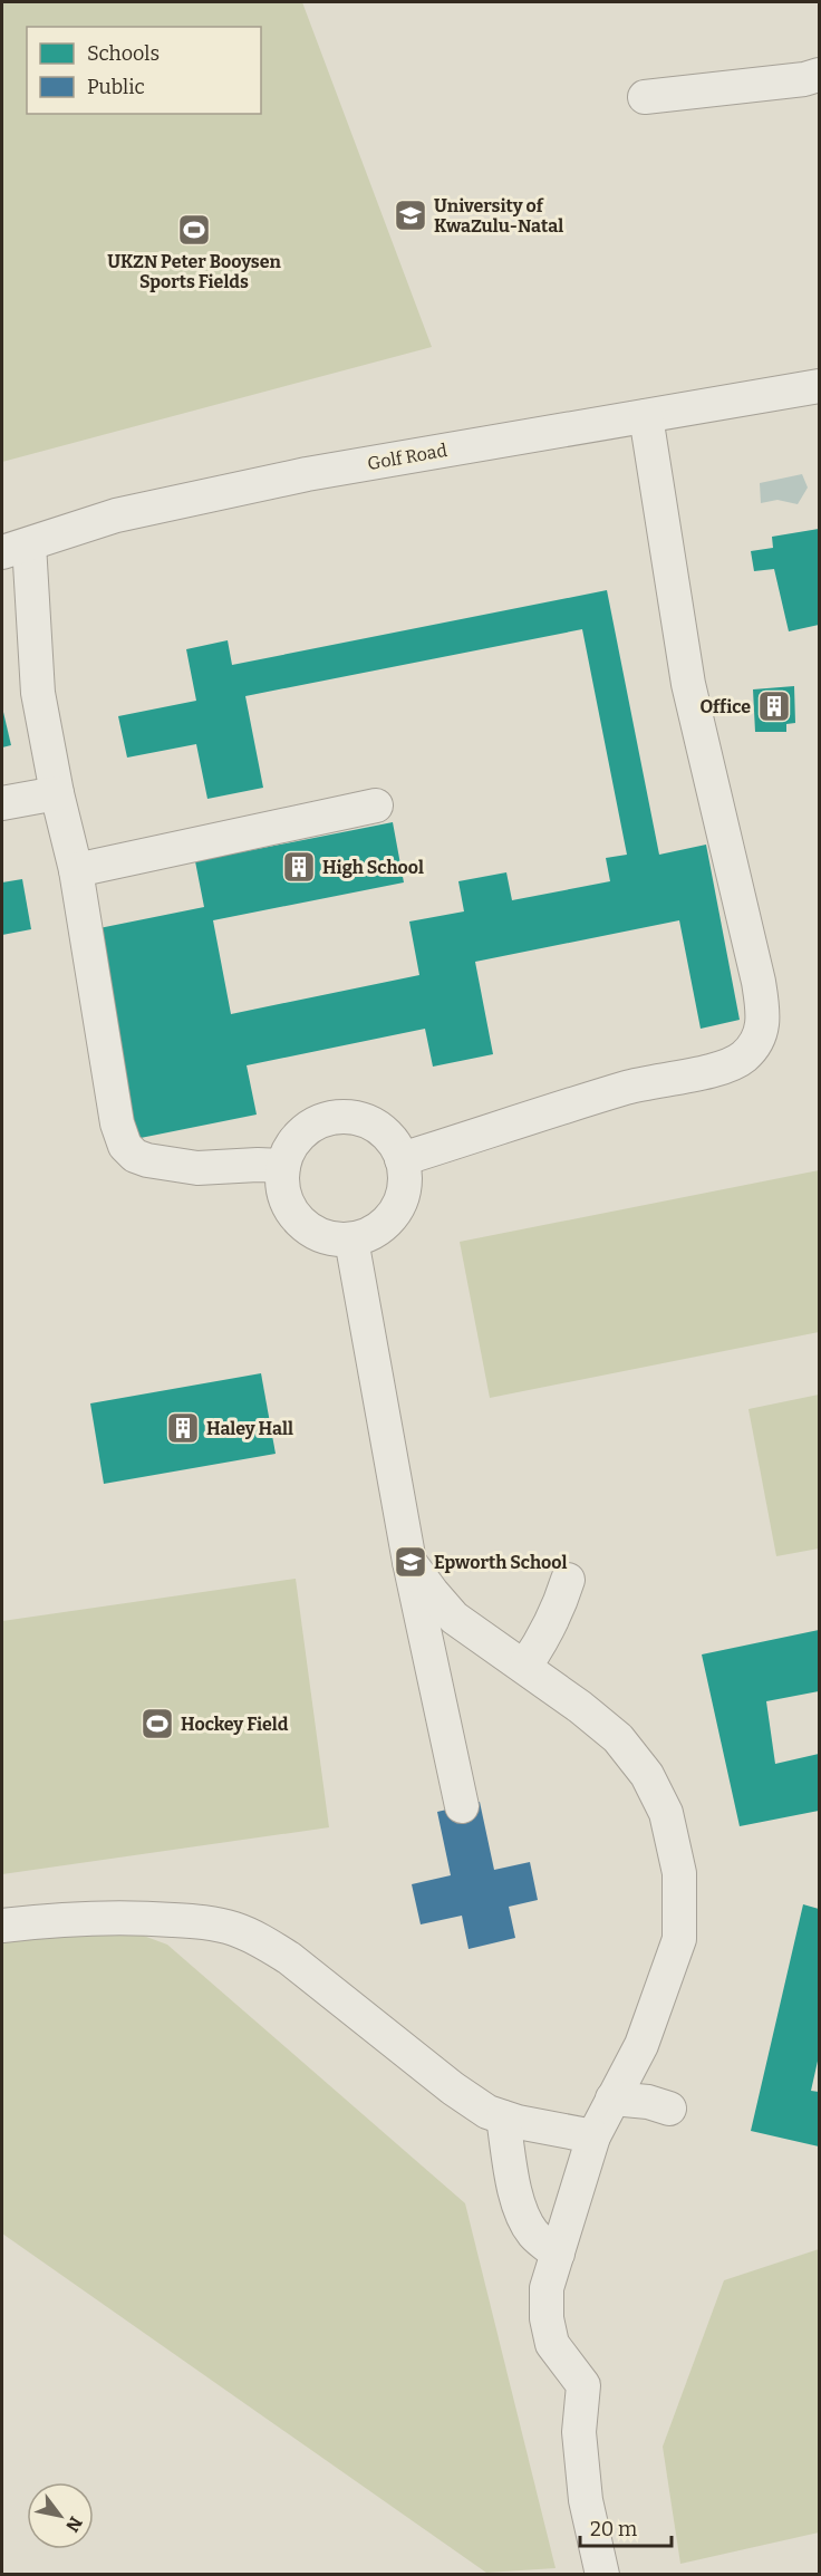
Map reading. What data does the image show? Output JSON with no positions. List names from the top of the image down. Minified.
{"streets":{"street":["Golf Road"]},"places":{"school or university":["University of KwaZulu-Natal","Epworth School"],"sports":["UKZN Peter Booysen Sports Fields","Hockey Field"],"building":["Office","High School","Haley Hall"]},"legend":["Schools","Public"],"scale_bar":"20 m","north":"bottom right"}
